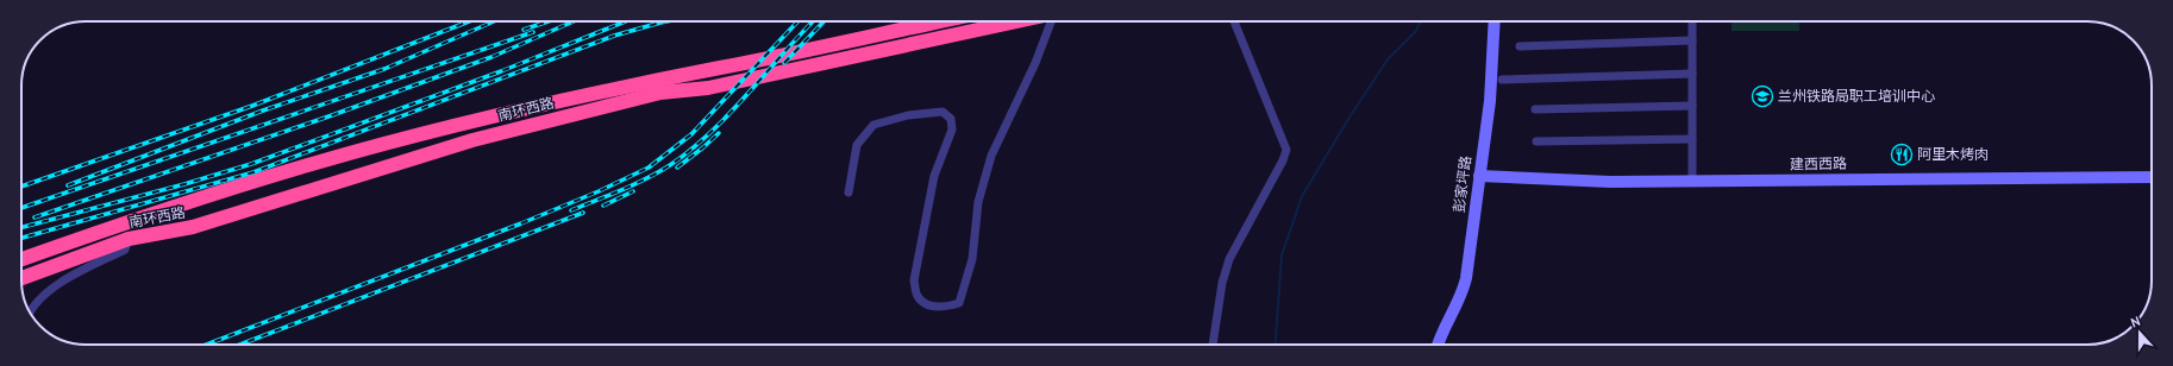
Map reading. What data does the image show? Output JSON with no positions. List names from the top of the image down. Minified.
{"streets":{"highway":["南环西路"],"street":["建西西路","彭家坪路"]},"crossings":[["建西西路","彭家坪路"]],"places":{"school or university":["兰州铁路局职工培训中心"],"restaurant":["阿里木烤肉"]},"north":"top"}
